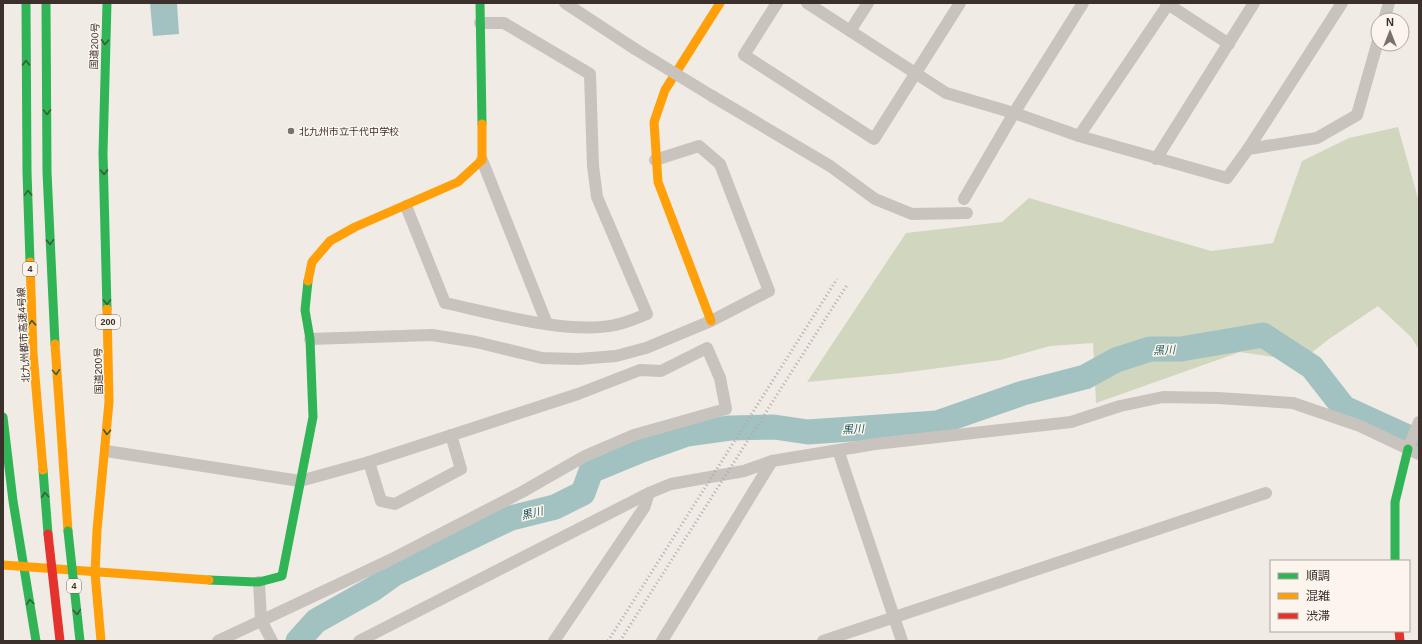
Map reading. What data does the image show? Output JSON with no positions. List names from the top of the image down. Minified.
{"streets":{"main road":["国道200号","4","200","北九州都市高速4号線"]},"water":["黒川"],"places":["北九州市立千代中学校"],"legend":["順調","混雑","渋滞"],"north":"top"}
